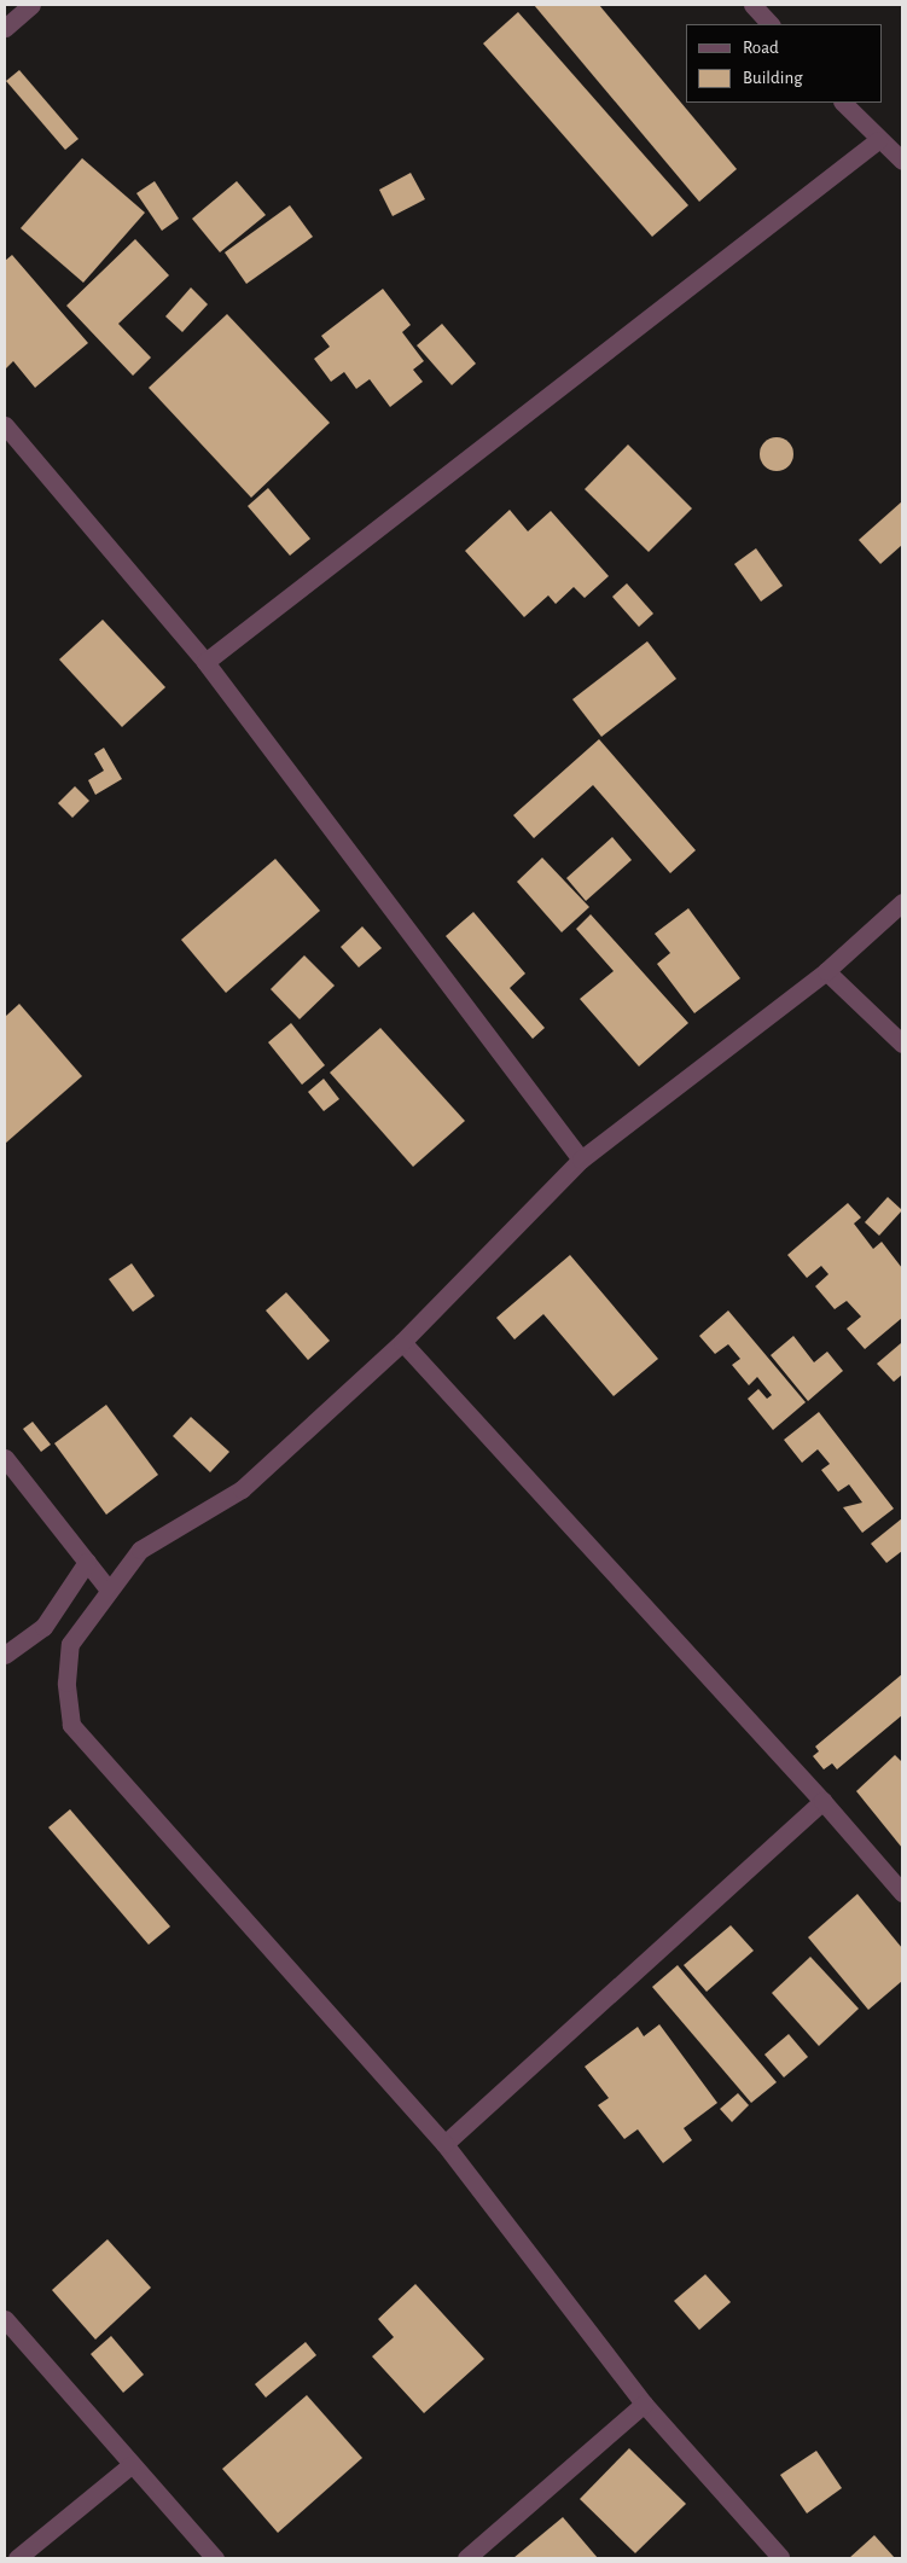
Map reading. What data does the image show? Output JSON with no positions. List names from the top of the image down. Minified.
{"legend":["Road","Building"]}
